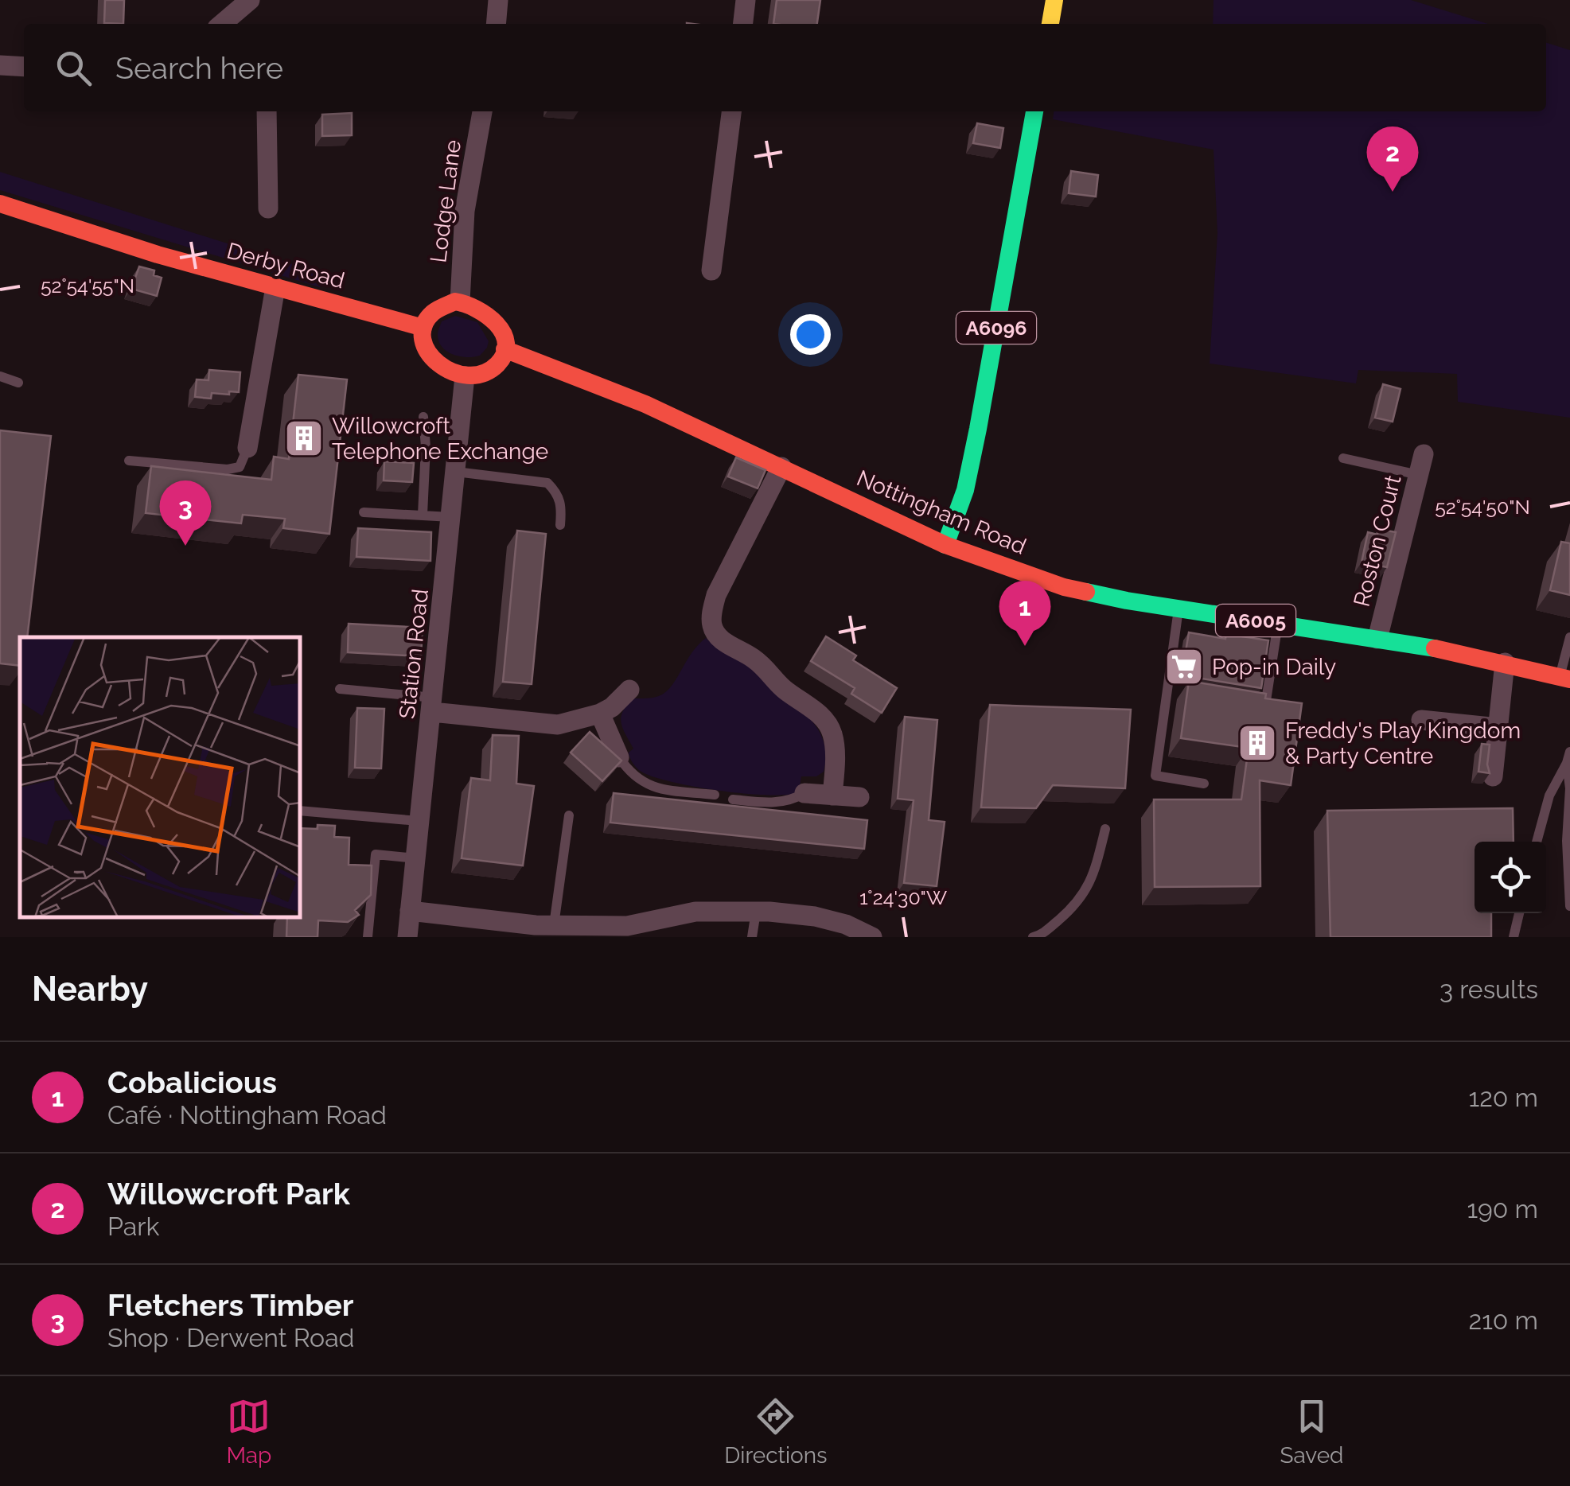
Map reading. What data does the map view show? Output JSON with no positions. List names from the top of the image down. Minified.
{"streets":{"main road":["Derby Road","A6096","Nottingham Road","A6005"],"street":["Lodge Lane","Roston Court","Station Road"]},"crossings":[["Lodge Lane","Derby Road"],["Lodge Lane","Nottingham Road"],["Lodge Lane","Station Road"],["Derby Road","Nottingham Road"],["Derby Road","Station Road"],["A6096","Nottingham Road"],["Nottingham Road","Roston Court"],["Nottingham Road","Station Road"]],"places":{"building":["Willowcroft Telephone Exchange","Freddy's Play Kingdom & Party Centre"],"supermarket":["Pop-in Daily"]},"page":{"search":"Search here","pins":["2","3","1"],"heading":["Nearby","3 results"],"list":[{"mark":"1","name":"Cobalicious","note":"Café · Nottingham Road","value":"120 m"},{"mark":"2","name":"Willowcroft Park","note":"Park","value":"190 m"},{"mark":"3","name":"Fletchers Timber","note":"Shop · Derwent Road","value":"210 m"}],"nav":["Map","Directions","Saved"]},"coordinates":["52°54'55\"N","52°54'50\"N","1°24'30\"W"]}
